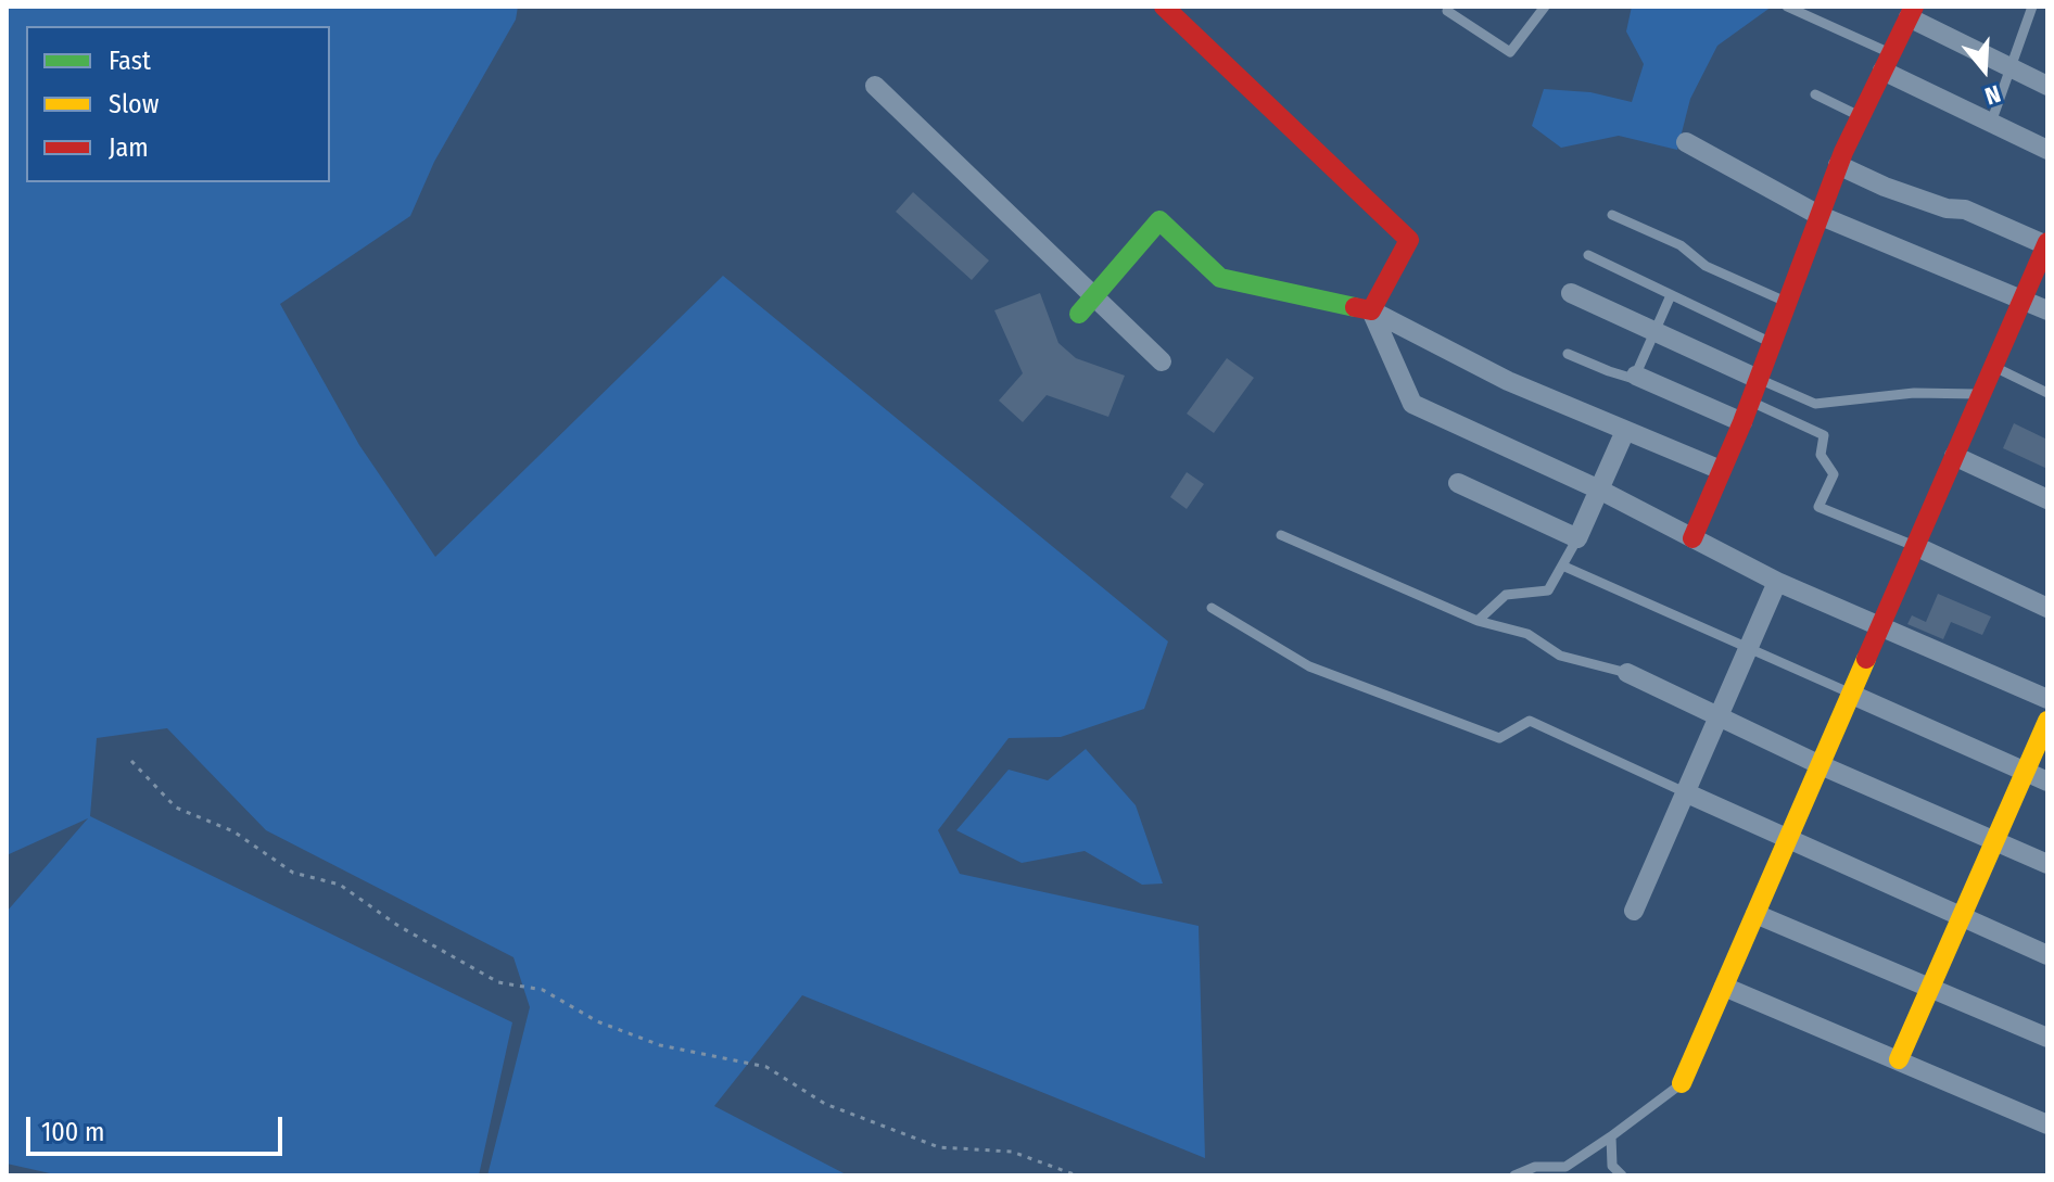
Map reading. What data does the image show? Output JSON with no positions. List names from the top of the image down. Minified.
{"legend":["Fast","Slow","Jam"],"scale_bar":"100 m","north":"bottom"}
